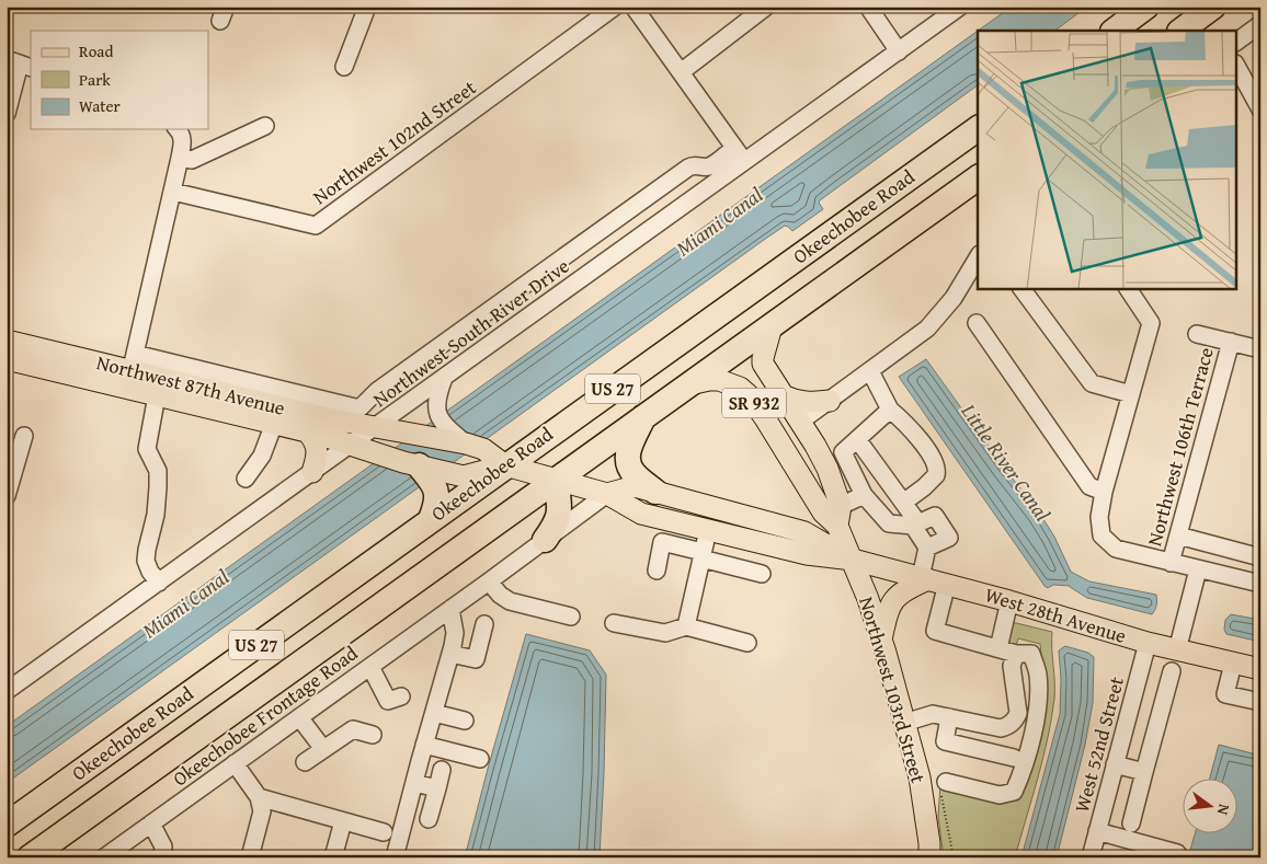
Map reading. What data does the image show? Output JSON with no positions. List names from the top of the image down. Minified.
{"streets":{"highway":["Okeechobee Road","US 27"],"main road":["Northwest 87th Avenue","SR 932","West 28th Avenue","Northwest 103rd Street"],"street":["Northwest 102nd Street","Northwest South River Drive","Northwest 106th Terrace","Okeechobee Frontage Road","West 52nd Street"]},"crossings":[["Okeechobee Road","SR 932"],["Okeechobee Road","West 28th Avenue"],["Northwest South River Drive","Northwest 87th Avenue"],["Northwest South River Drive","West 28th Avenue"],["Northwest 87th Avenue","West 28th Avenue"],["SR 932","Northwest 103rd Street"],["West 28th Avenue","Northwest 103rd Street"],["West 28th Avenue","Okeechobee Frontage Road"],["West 28th Avenue","West 52nd Street"]],"water":["Miami Canal","Little River Canal"],"legend":["Road","Park","Water"],"north":"right"}
